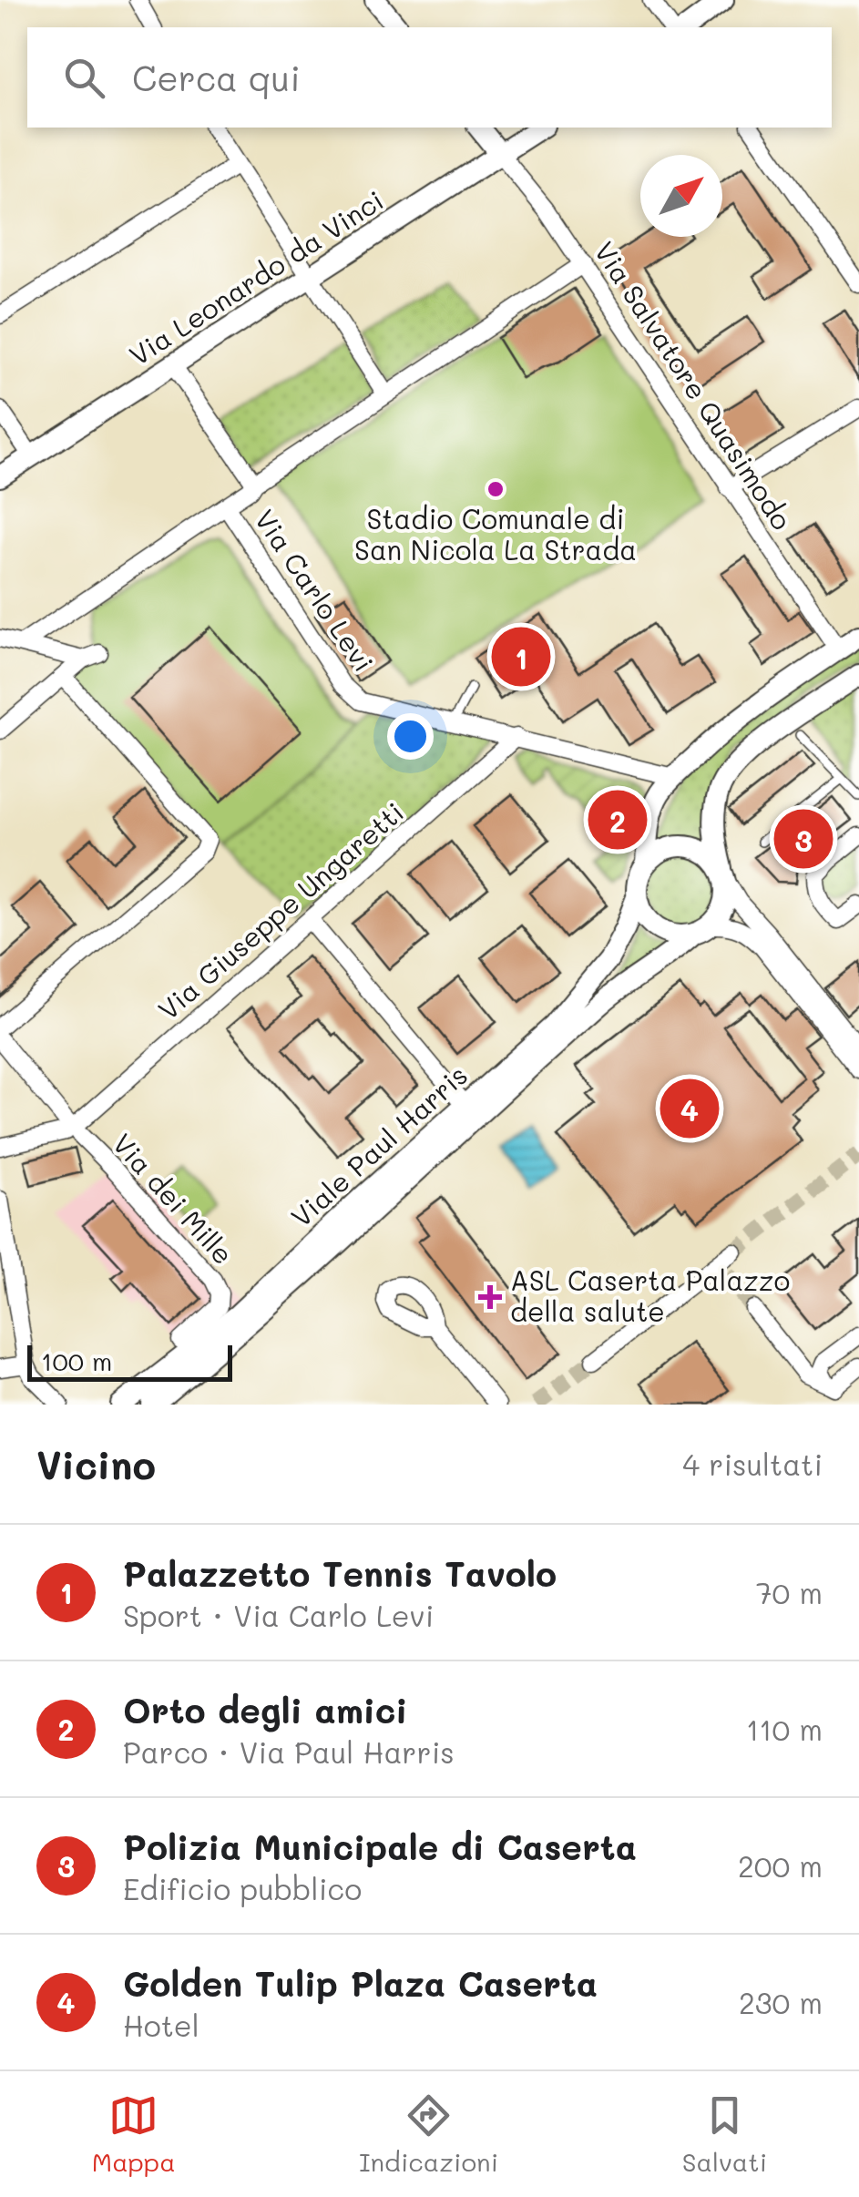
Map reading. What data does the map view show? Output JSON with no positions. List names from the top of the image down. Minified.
{"streets":{"street":["Via Leonardo da Vinci","Via Salvatore Quasimodo","Via Carlo Levi","Via Giuseppe Ungaretti","Viale Paul Harris","Via dei Mille"]},"crossings":[["Via Leonardo da Vinci","Via Salvatore Quasimodo"],["Via Salvatore Quasimodo","Via Carlo Levi"],["Via Carlo Levi","Via Giuseppe Ungaretti"],["Via Carlo Levi","Viale Paul Harris"],["Via Giuseppe Ungaretti","Via dei Mille"]],"places":{"other":["Stadio Comunale di San Nicola La Strada"],"health":["ASL Caserta Palazzo della salute"]},"scale_bar":"100 m","north":"top right","page":{"search":"Cerca qui","pins":["1","2","3","4"],"scale":"100 m","heading":["Vicino","4 risultati"],"list":[{"mark":"1","name":"Palazzetto Tennis Tavolo","note":"Sport · Via Carlo Levi","value":"70 m"},{"mark":"2","name":"Orto degli amici","note":"Parco · Via Paul Harris","value":"110 m"},{"mark":"3","name":"Polizia Municipale di Caserta","note":"Edificio pubblico","value":"200 m"},{"mark":"4","name":"Golden Tulip Plaza Caserta","note":"Hotel","value":"230 m"}],"nav":["Mappa","Indicazioni","Salvati"]}}
